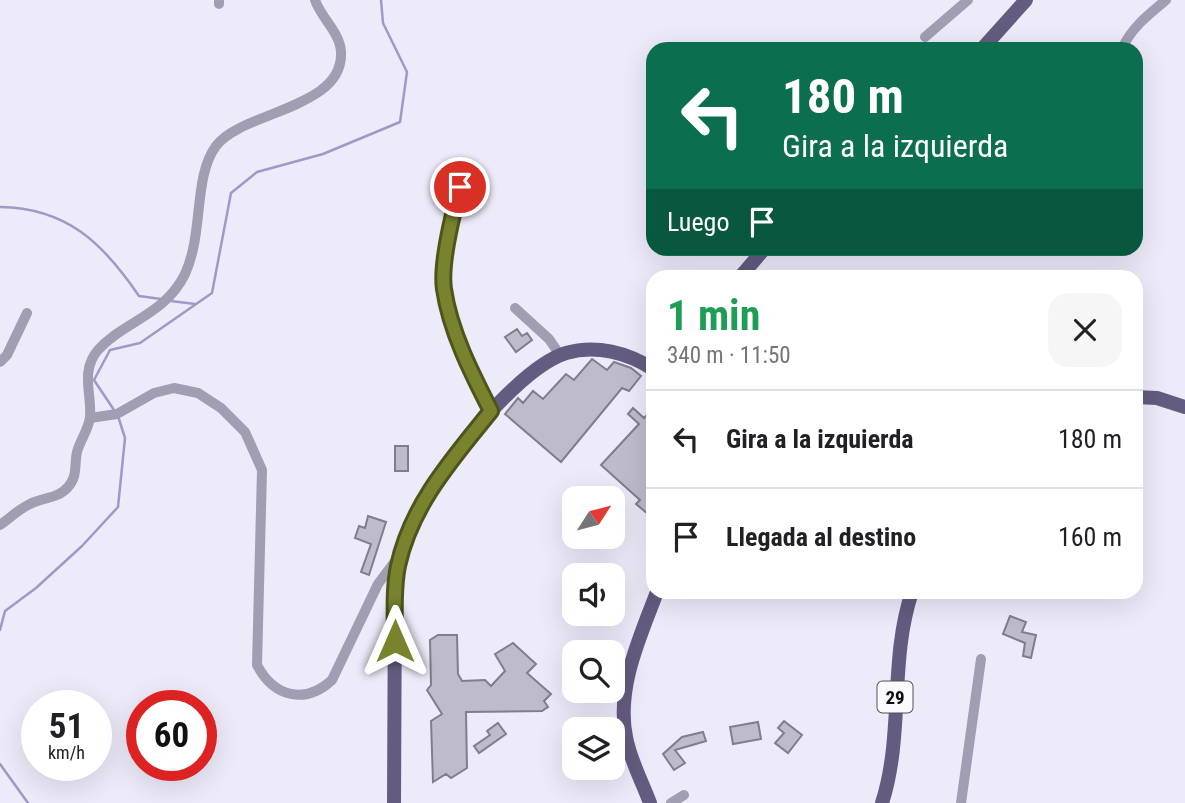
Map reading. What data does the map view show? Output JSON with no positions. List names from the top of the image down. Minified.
{"streets":{"main road":["29"]},"north":"top right","page":{"turn":["180 m","Gira a la izquierda"],"then":"Luego","heading":["1 min","340 m · 11:50"],"list":[{"name":"Gira a la izquierda","value":"180 m"},{"name":"Llegada al destino","value":"160 m"}],"speed":"51 km/h","limit":"60"}}
